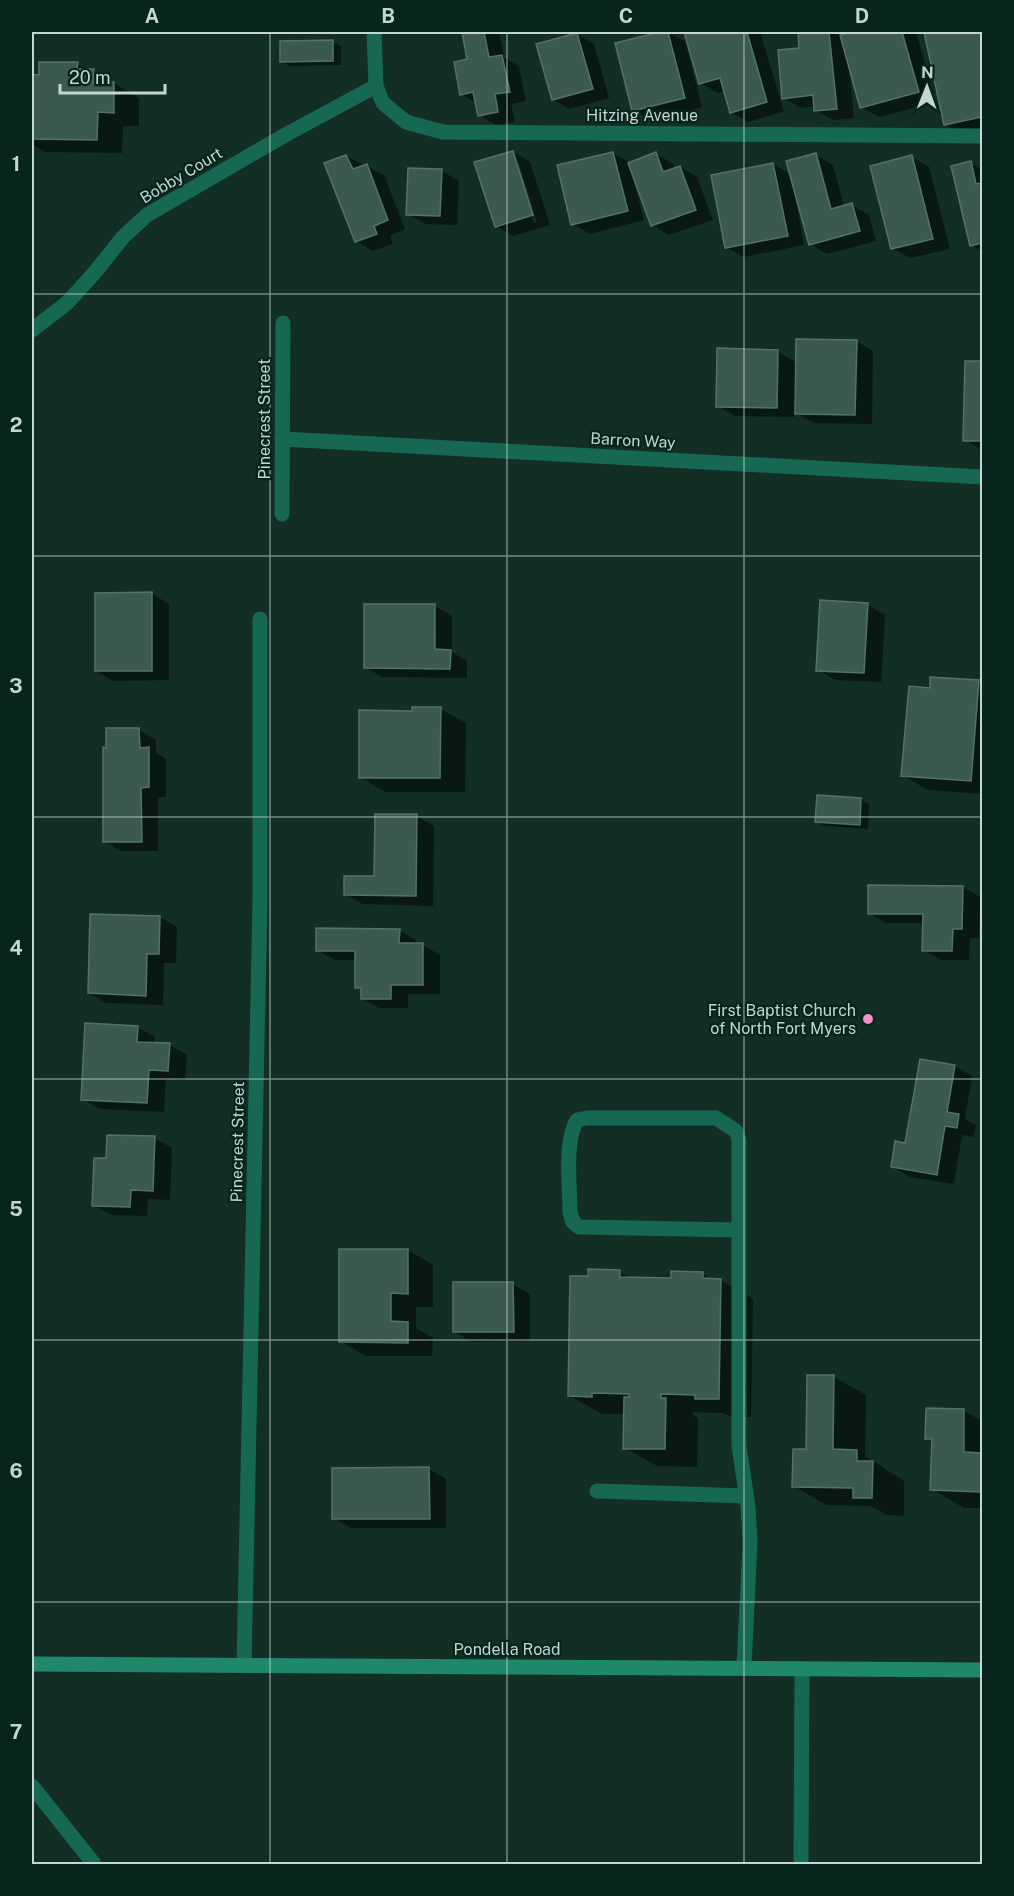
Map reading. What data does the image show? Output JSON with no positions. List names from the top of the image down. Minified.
{"streets":{"main road":["Pondella Road"],"street":["Hitzing Avenue","Bobby Court","Pinecrest Street","Barron Way"]},"crossings":[["Hitzing Avenue","Bobby Court"],["Pinecrest Street","Barron Way"],["Pinecrest Street","Pondella Road"]],"places":["First Baptist Church of North Fort Myers"],"scale_bar":"20 m","north":"top","grid":{"columns":["A","B","C","D"],"rows":["1","2","3","4","5","6","7"]}}
